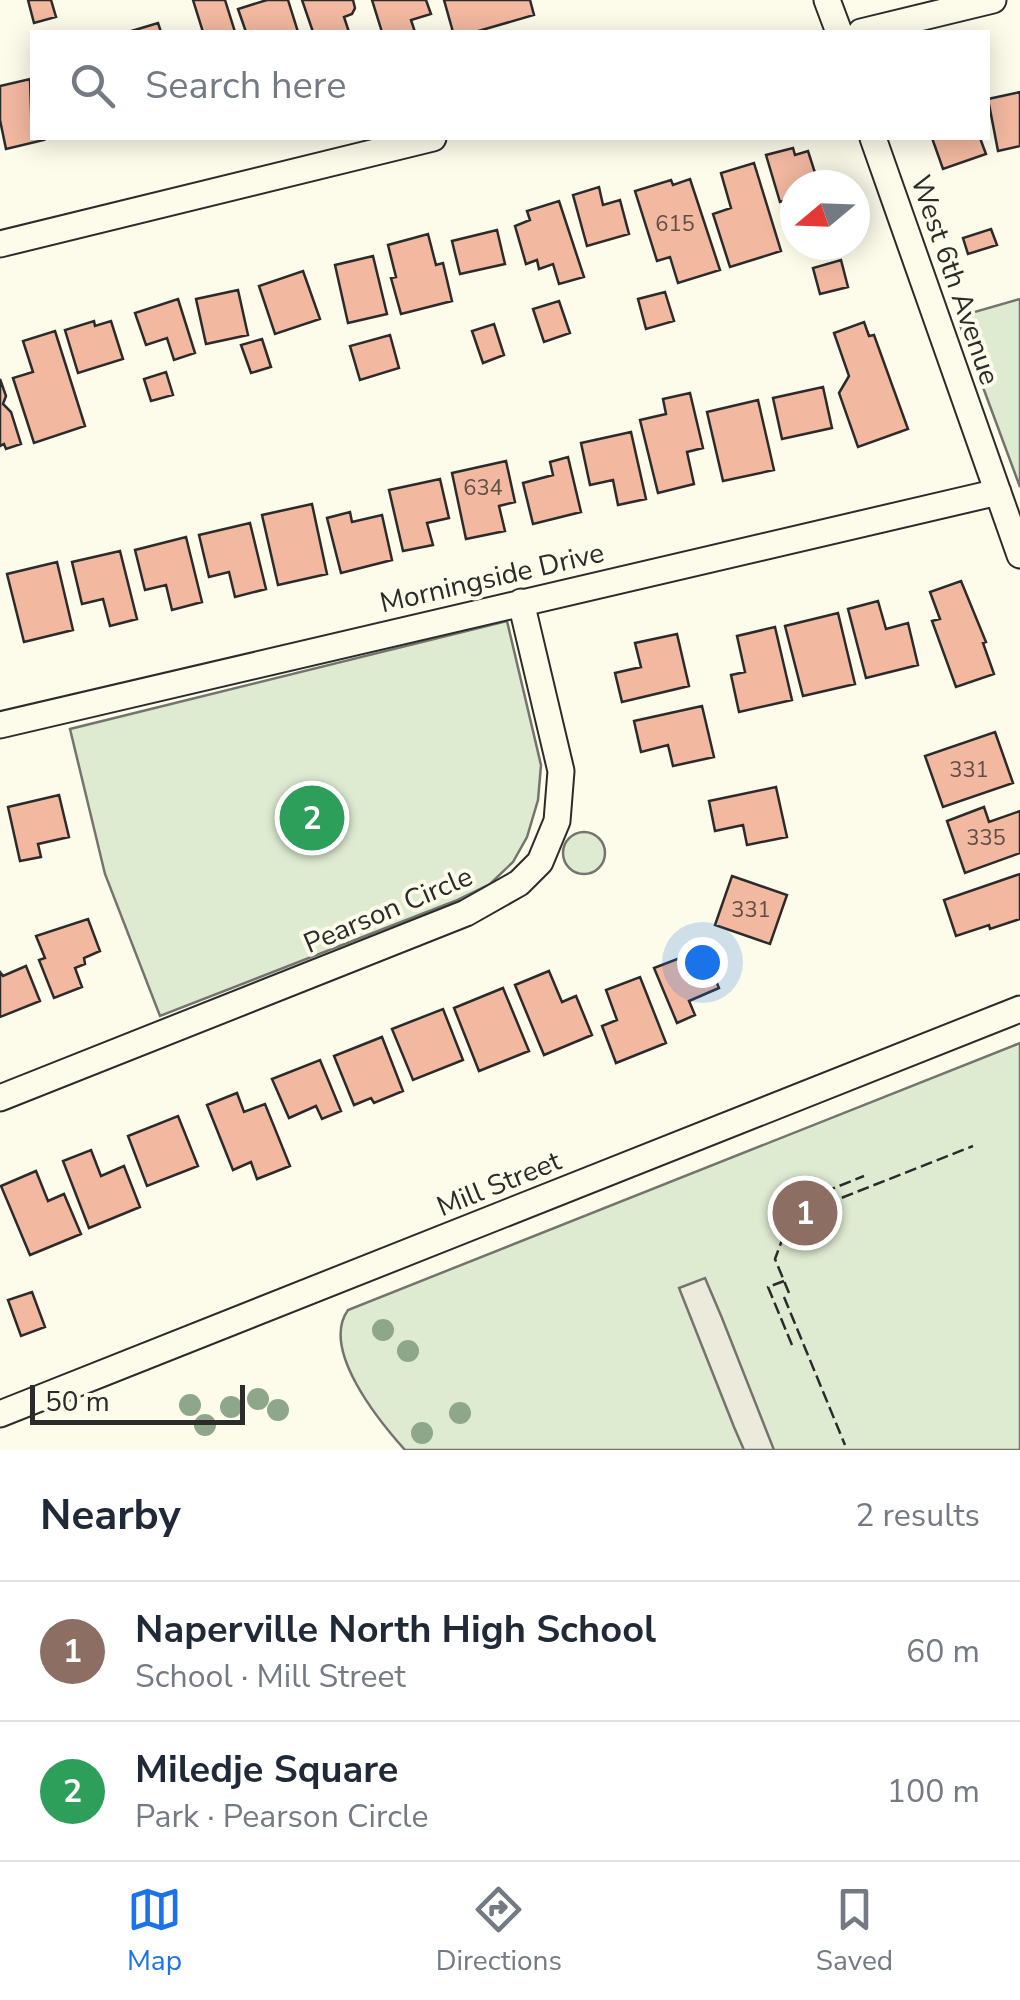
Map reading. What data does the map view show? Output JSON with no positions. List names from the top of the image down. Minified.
{"streets":{"street":["West 6th Avenue","Morningside Drive","Pearson Circle","Mill Street"]},"crossings":[["West 6th Avenue","Morningside Drive"],["Morningside Drive","Pearson Circle"]],"house_numbers":["615","634","331","335","331"],"scale_bar":"50 m","north":"left","page":{"search":"Search here","pins":["2","1"],"scale":"50 m","heading":["Nearby","2 results"],"list":[{"mark":"1","name":"Naperville North High School","note":"School · Mill Street","value":"60 m"},{"mark":"2","name":"Miledje Square","note":"Park · Pearson Circle","value":"100 m"}],"nav":["Map","Directions","Saved"]}}
